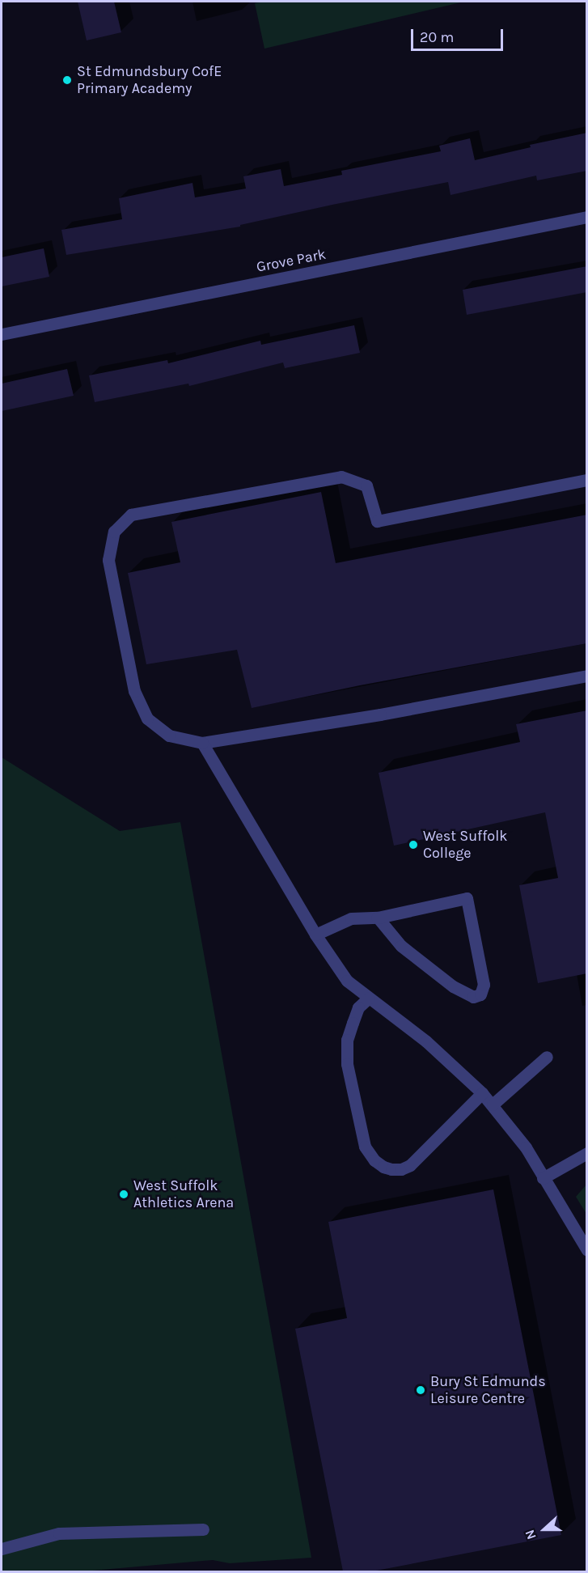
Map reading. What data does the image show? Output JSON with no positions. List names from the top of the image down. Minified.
{"streets":{"street":["Grove Park"]},"places":["St Edmundsbury CofE Primary Academy","West Suffolk College","West Suffolk Athletics Arena","Bury St Edmunds Leisure Centre"],"scale_bar":"20 m","north":"left"}
